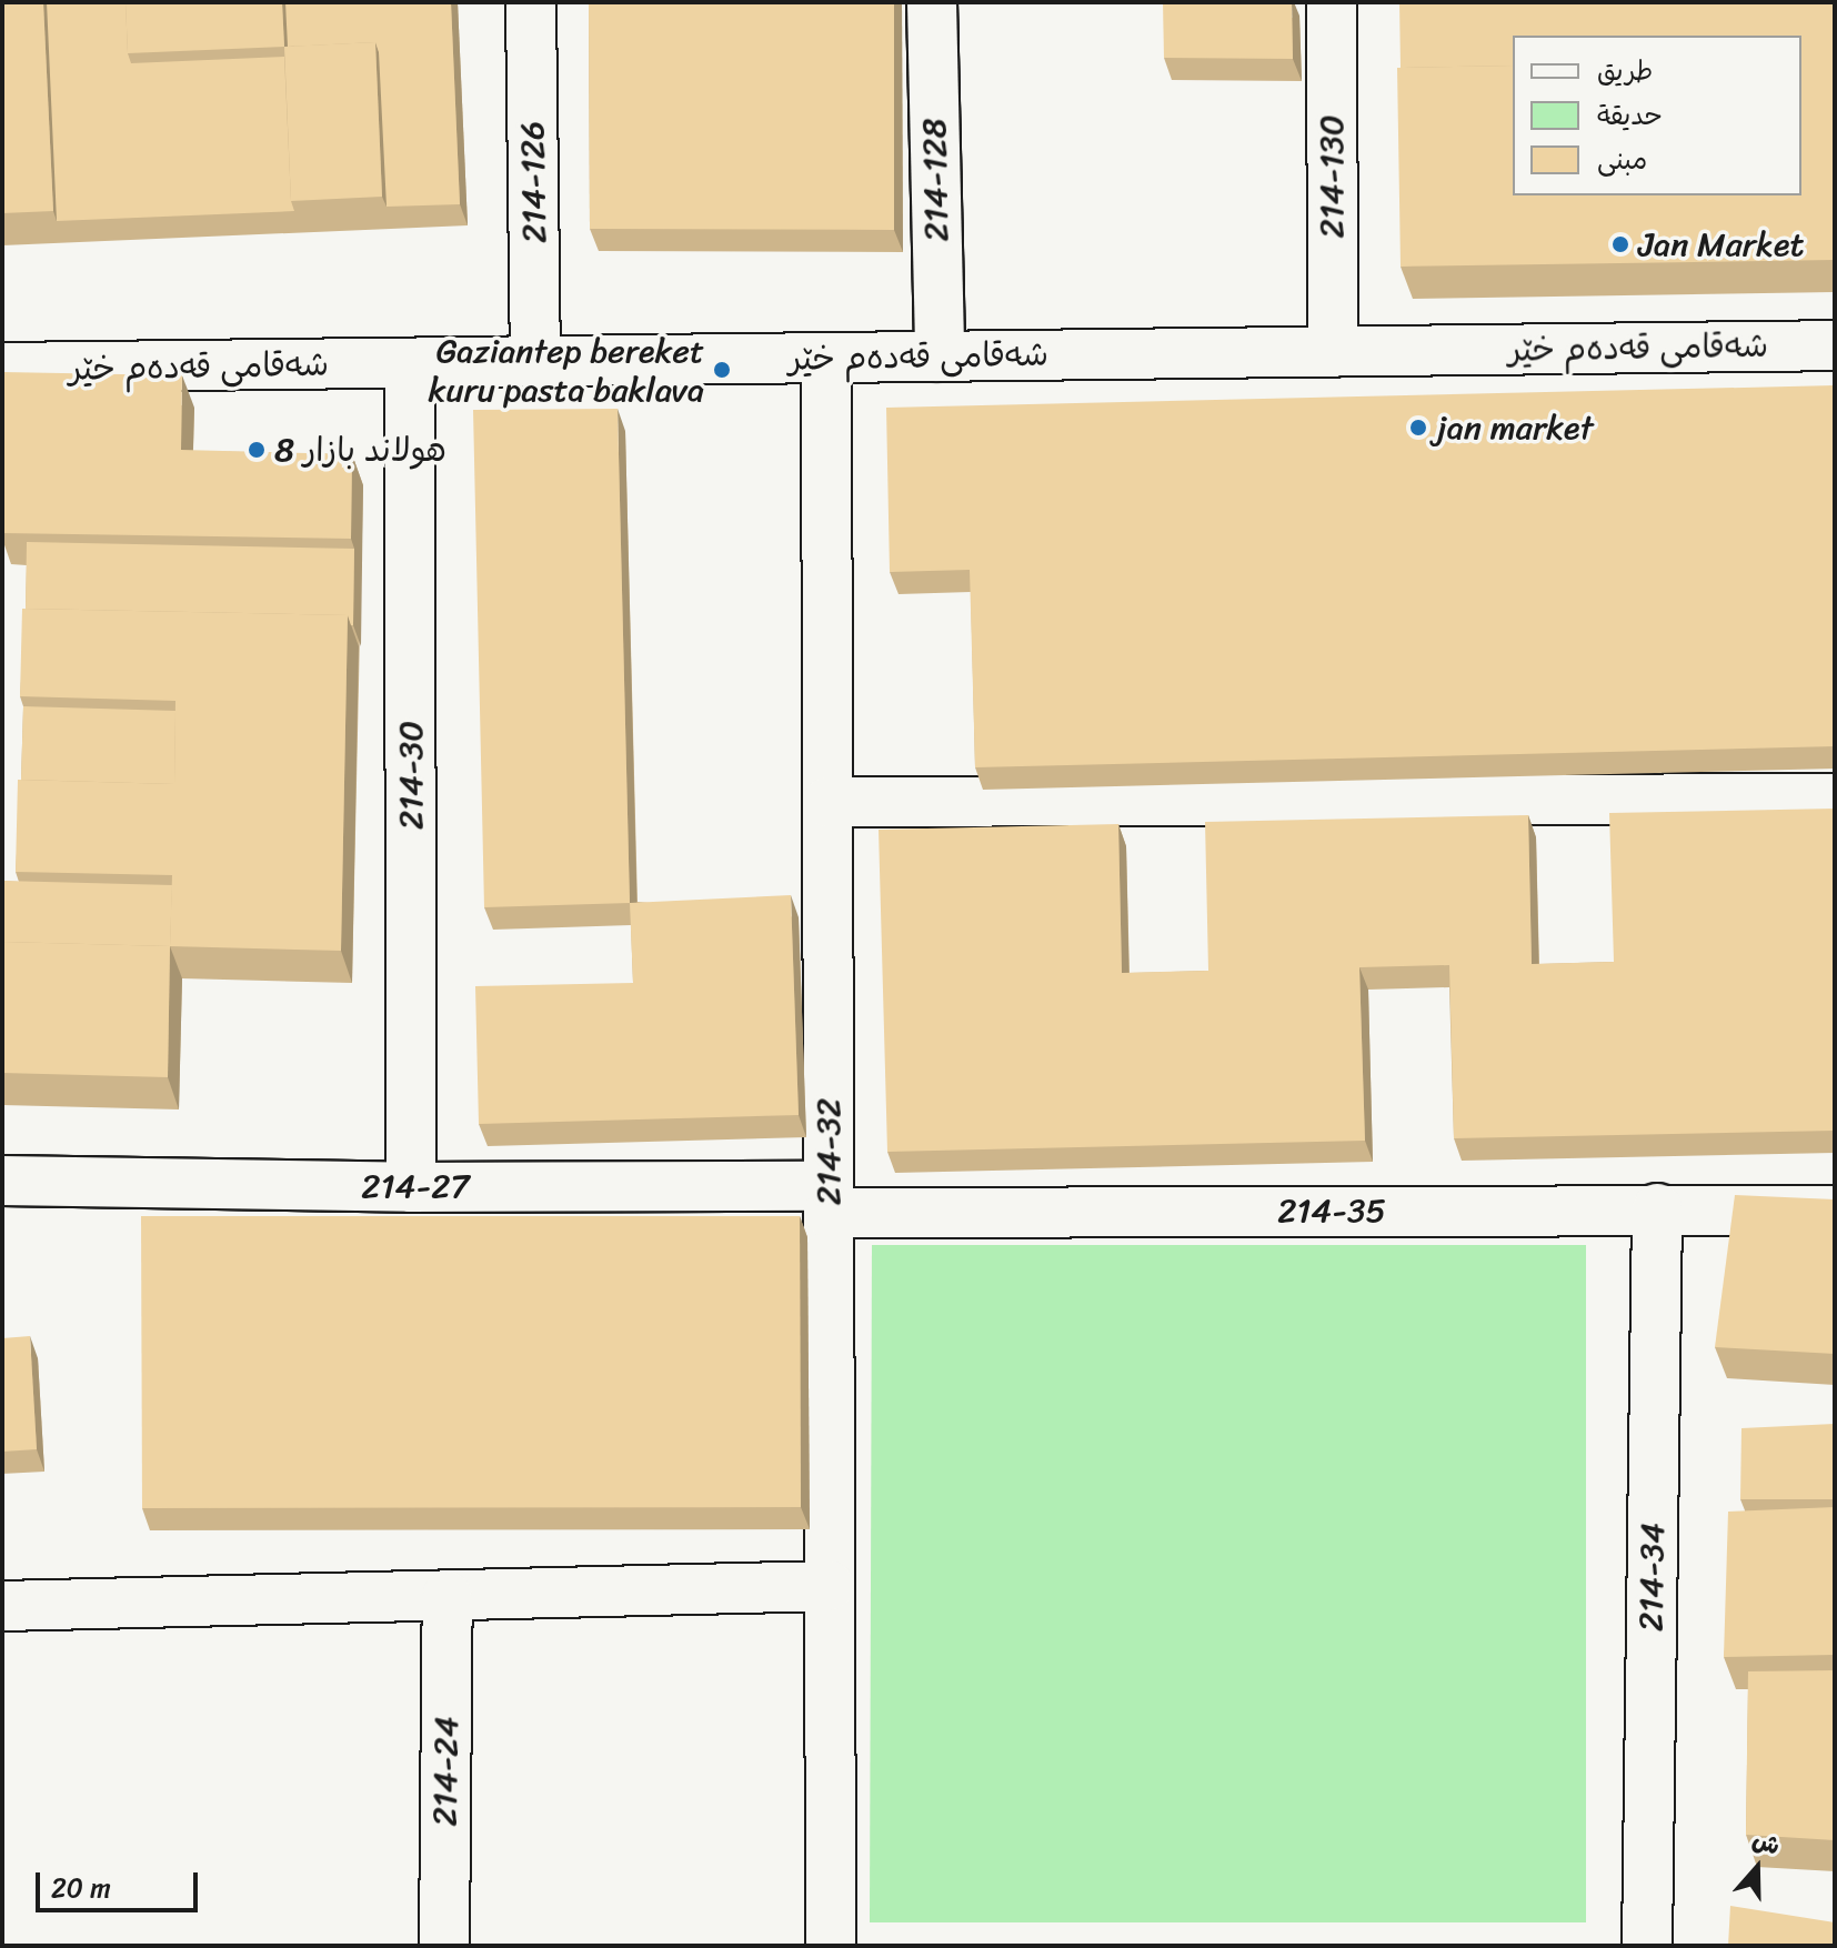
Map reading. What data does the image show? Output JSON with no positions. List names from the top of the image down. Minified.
{"streets":{"street":["214-130","214-128","214-126","شەقامی قەدەم خێر","214-30","214-32","214-27","214-35","214-34","214-24"]},"crossings":[["214-130","شەقامی قەدەم خێر"],["214-128","شەقامی قەدەم خێر"],["214-126","شەقامی قەدەم خێر"],["شەقامی قەدەم خێر","214-30"],["شەقامی قەدەم خێر","214-32"],["214-30","214-27"],["214-32","214-27"],["214-32","214-35"],["214-27","214-35"],["214-35","214-34"]],"places":["Jan Market","Gaziantep bereket kuru pasta baklava","jan market","هولاند بازار 8"],"legend":["طريق","حديقة","مبنى"],"scale_bar":"20 m","north":"top"}
